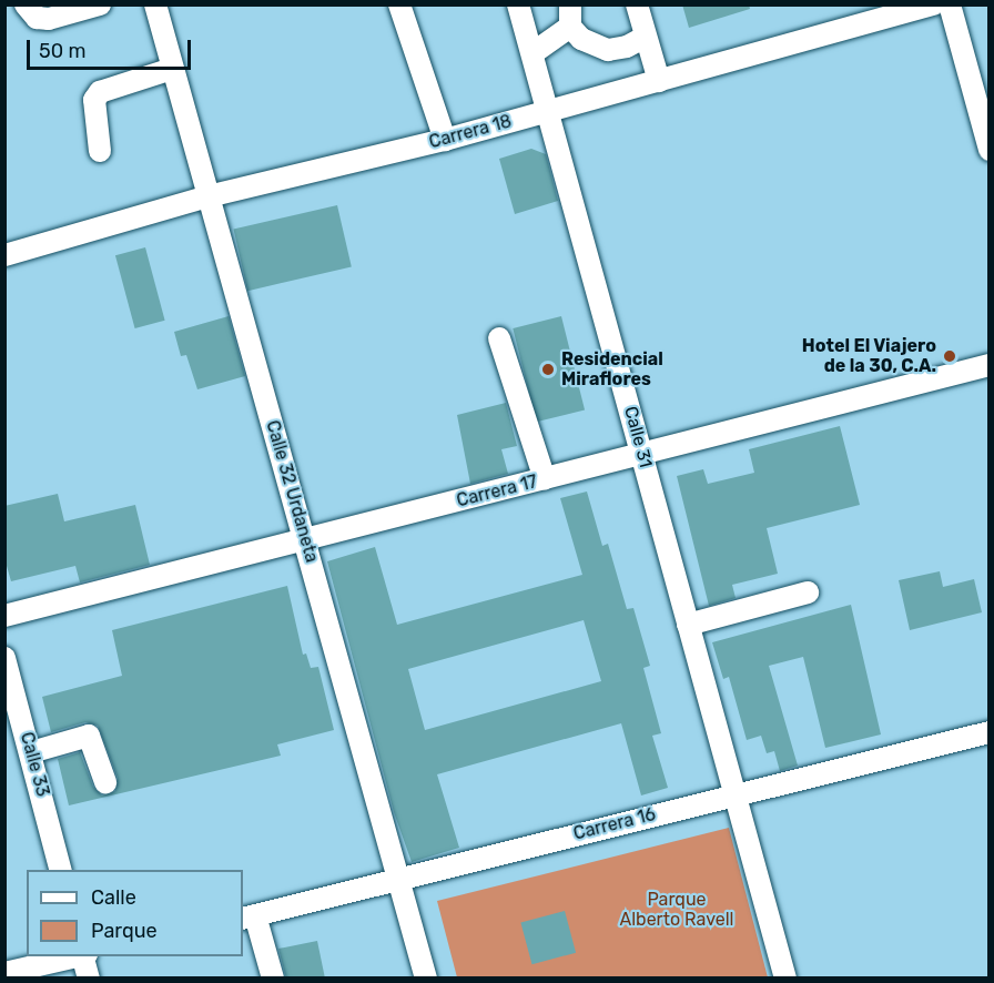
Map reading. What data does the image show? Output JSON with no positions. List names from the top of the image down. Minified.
{"streets":{"street":["Carrera 18","Calle 31","Calle 32 Urdaneta","Carrera 17","Calle 33","Carrera 16"]},"crossings":[["Carrera 18","Calle 31"],["Carrera 18","Calle 32 Urdaneta"],["Calle 31","Carrera 17"],["Calle 31","Carrera 16"],["Calle 32 Urdaneta","Carrera 17"],["Calle 32 Urdaneta","Carrera 16"]],"parks":["Parque Alberto Ravell"],"places":["Hotel El Viajero de la 30, C.A.","Residencial Miraflores"],"legend":["Calle","Parque"],"scale_bar":"50 m"}
